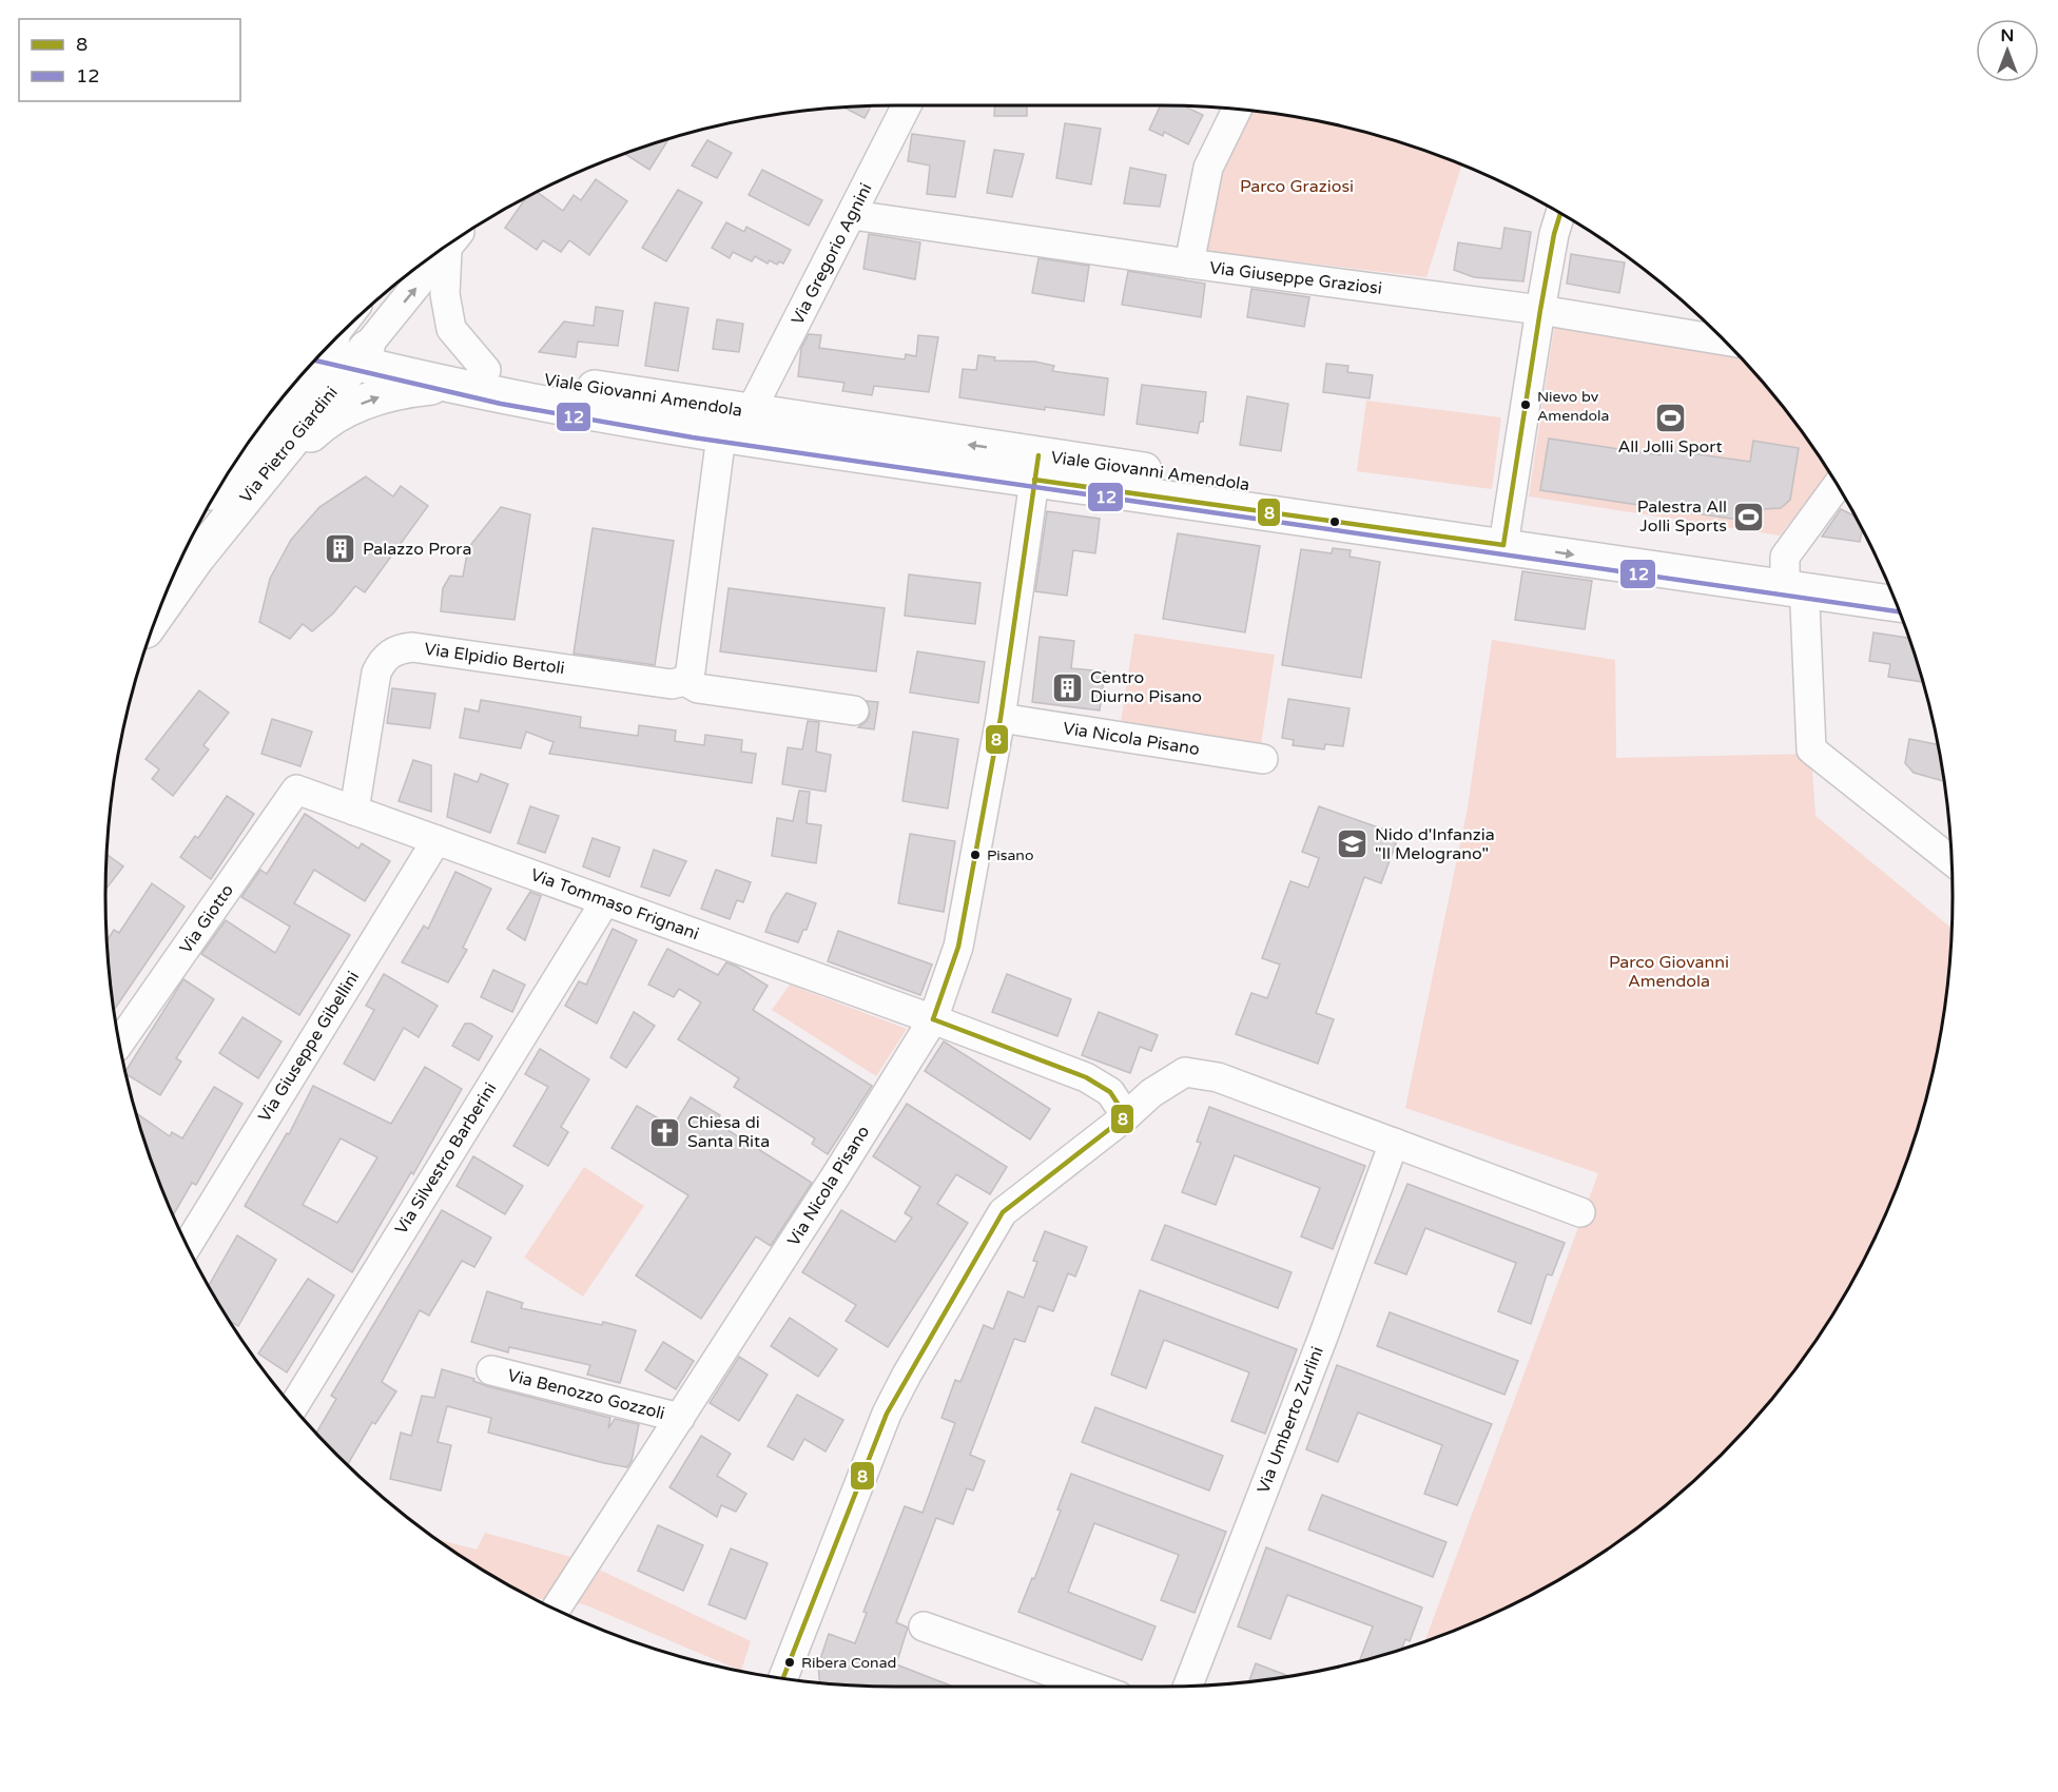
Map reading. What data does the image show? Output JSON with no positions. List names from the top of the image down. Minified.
{"streets":{"main road":["Viale Giovanni Amendola","Via Pietro Giardini"],"street":["Via Gregorio Agnini","Via Giuseppe Graziosi","Via Elpidio Bertoli","Via Nicola Pisano","Via Tommaso Frignani","Via Giotto","Via Giuseppe Gibellini","Via Silvestro Barberini","Via Benozzo Gozzoli","Via Umberto Zurlini"]},"crossings":[["Via Gregorio Agnini","Via Giuseppe Graziosi"],["Via Gregorio Agnini","Viale Giovanni Amendola"],["Viale Giovanni Amendola","Via Pietro Giardini"],["Viale Giovanni Amendola","Via Nicola Pisano"],["Via Elpidio Bertoli","Via Tommaso Frignani"],["Via Nicola Pisano","Via Tommaso Frignani"],["Via Nicola Pisano","Via Benozzo Gozzoli"],["Via Tommaso Frignani","Via Giotto"],["Via Tommaso Frignani","Via Giuseppe Gibellini"],["Via Tommaso Frignani","Via Silvestro Barberini"]],"parks":["Parco Graziosi","Parco Giovanni Amendola"],"places":{"other":["Nievo bv Amendola","Pisano","Ribera Conad"],"sports":["All Jolli Sport","Palestra All Jolli Sports"],"building":["Palazzo Prora","Centro Diurno Pisano"],"school or university":["Nido d'Infanzia \"Il Melograno\""],"church":["Chiesa di Santa Rita"]},"lines":["transit line 8","transit line 12"],"legend":["8","12"],"north":"top"}
